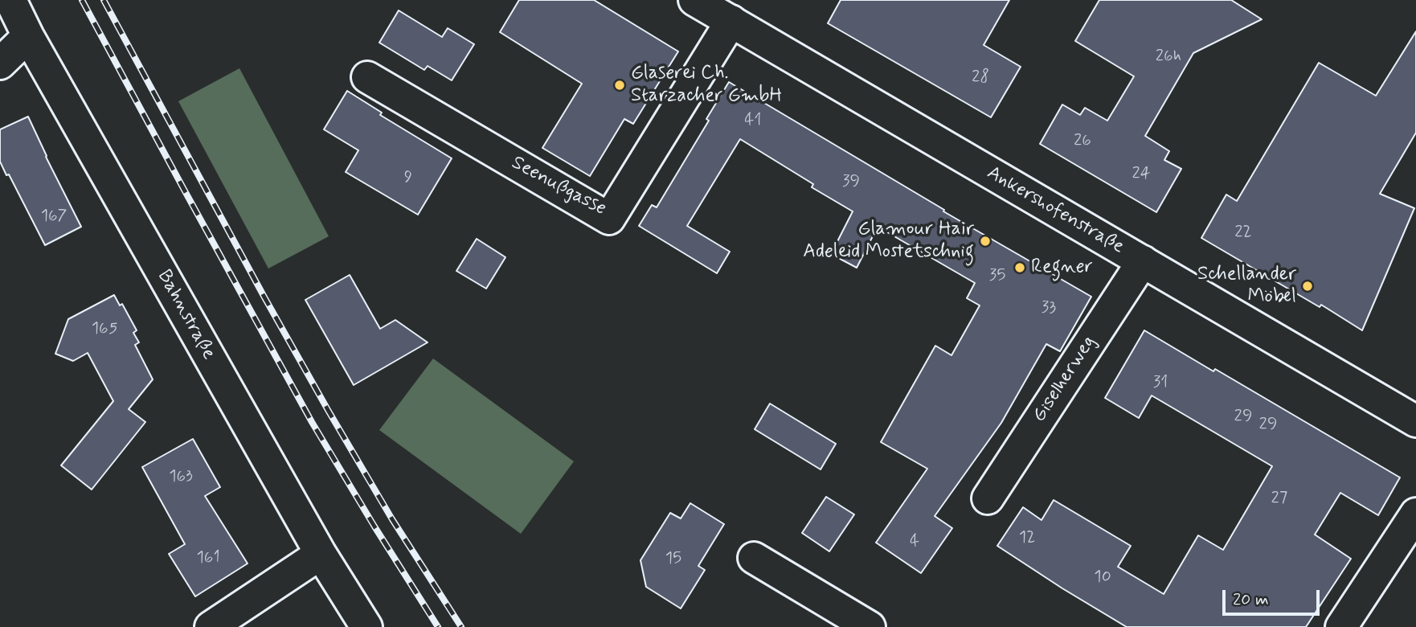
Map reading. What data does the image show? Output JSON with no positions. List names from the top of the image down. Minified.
{"streets":{"street":["Seenußgasse","Ankershofenstraße","Bahnstraße","Giselherweg"]},"crossings":[["Seenußgasse","Ankershofenstraße"],["Ankershofenstraße","Giselherweg"]],"places":["Glaserei Ch. Starzacher GmbH","Glamour Hair Adeleid Mostetschnig","Regner","Schellander Möbel"],"house_numbers":["26h","28","41","26","24","9","39","167","22","35","33","165","31","29","29","163","27","12","4","161","15","10"],"scale_bar":"20 m"}
